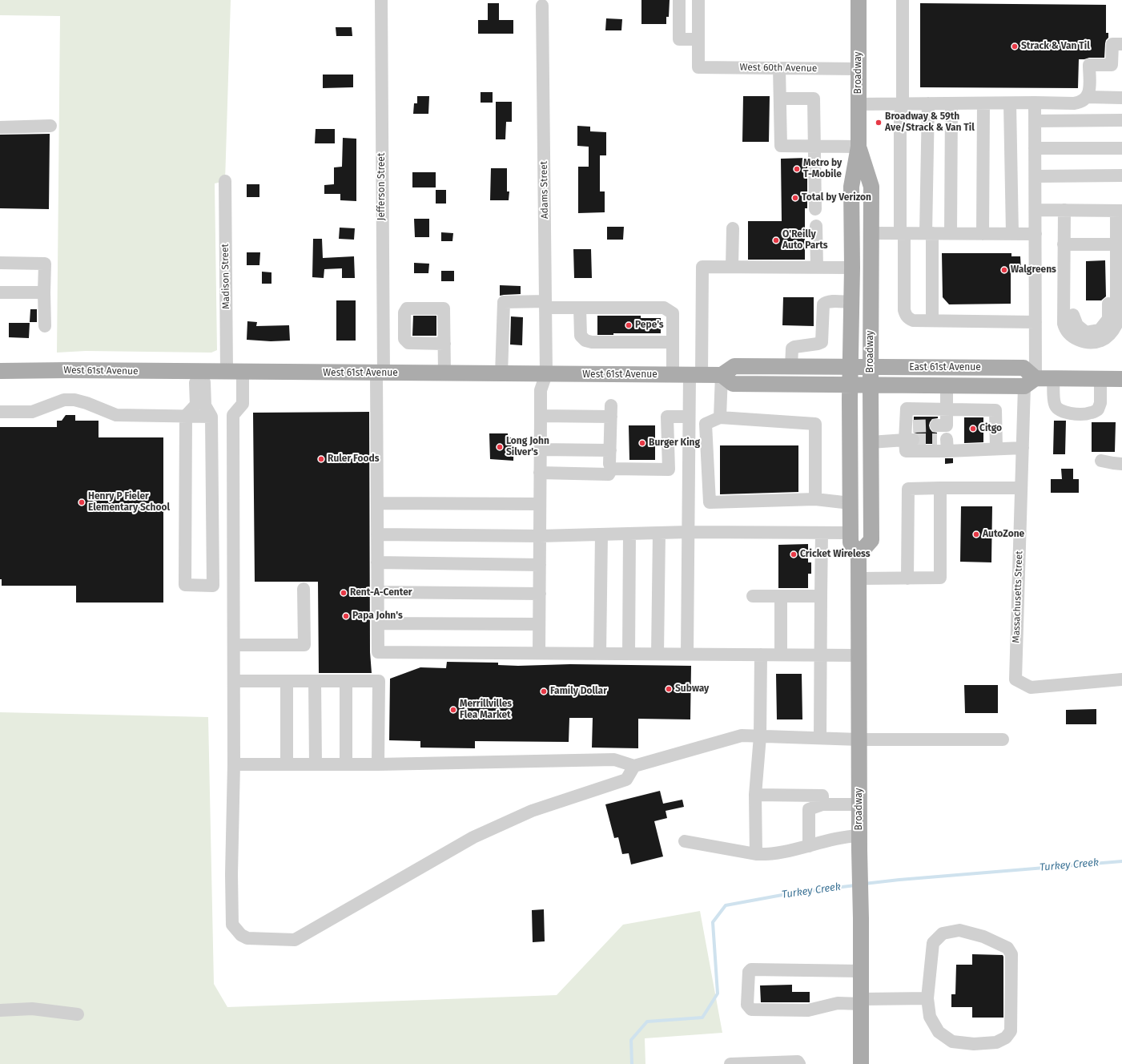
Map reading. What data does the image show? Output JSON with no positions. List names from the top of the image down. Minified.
{"streets":{"main road":["Broadway","East 61st Avenue","West 61st Avenue"],"street":["West 60th Avenue","Jefferson Street","Adams Street","Madison Street","Massachusetts Street"]},"crossings":[["West 60th Avenue","Broadway"],["Broadway","East 61st Avenue"],["Jefferson Street","Adams Street"],["Jefferson Street","West 61st Avenue"],["Adams Street","West 61st Avenue"],["Madison Street","West 61st Avenue"],["East 61st Avenue","Massachusetts Street"]],"water":["Turkey Creek"],"places":["Strack & Van Til","Broadway & 59th Ave/Strack & Van Til","Metro by T-Mobile","Total by Verizon","O'Reilly Auto Parts","Walgreens","Pepe's","Citgo","Burger King","Long John Silver's","Ruler Foods","Henry P Fieler Elementary School","AutoZone","Cricket Wireless","Rent-A-Center","Papa John's","Subway","Family Dollar","Merrillvilles Flea Market"]}
